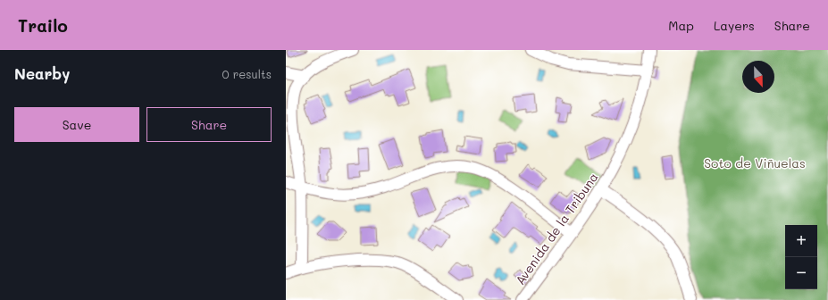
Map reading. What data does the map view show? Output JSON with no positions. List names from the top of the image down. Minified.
{"streets":{"street":["Avenida de la Tribuna"]},"parks":["Soto de Viñuelas"],"north":"bottom","page":{"header":"Trailo","nav":["Map","Layers","Share"],"heading":["Nearby","0 results"],"buttons":["Save","Share"],"map_buttons":["+","−"]}}
